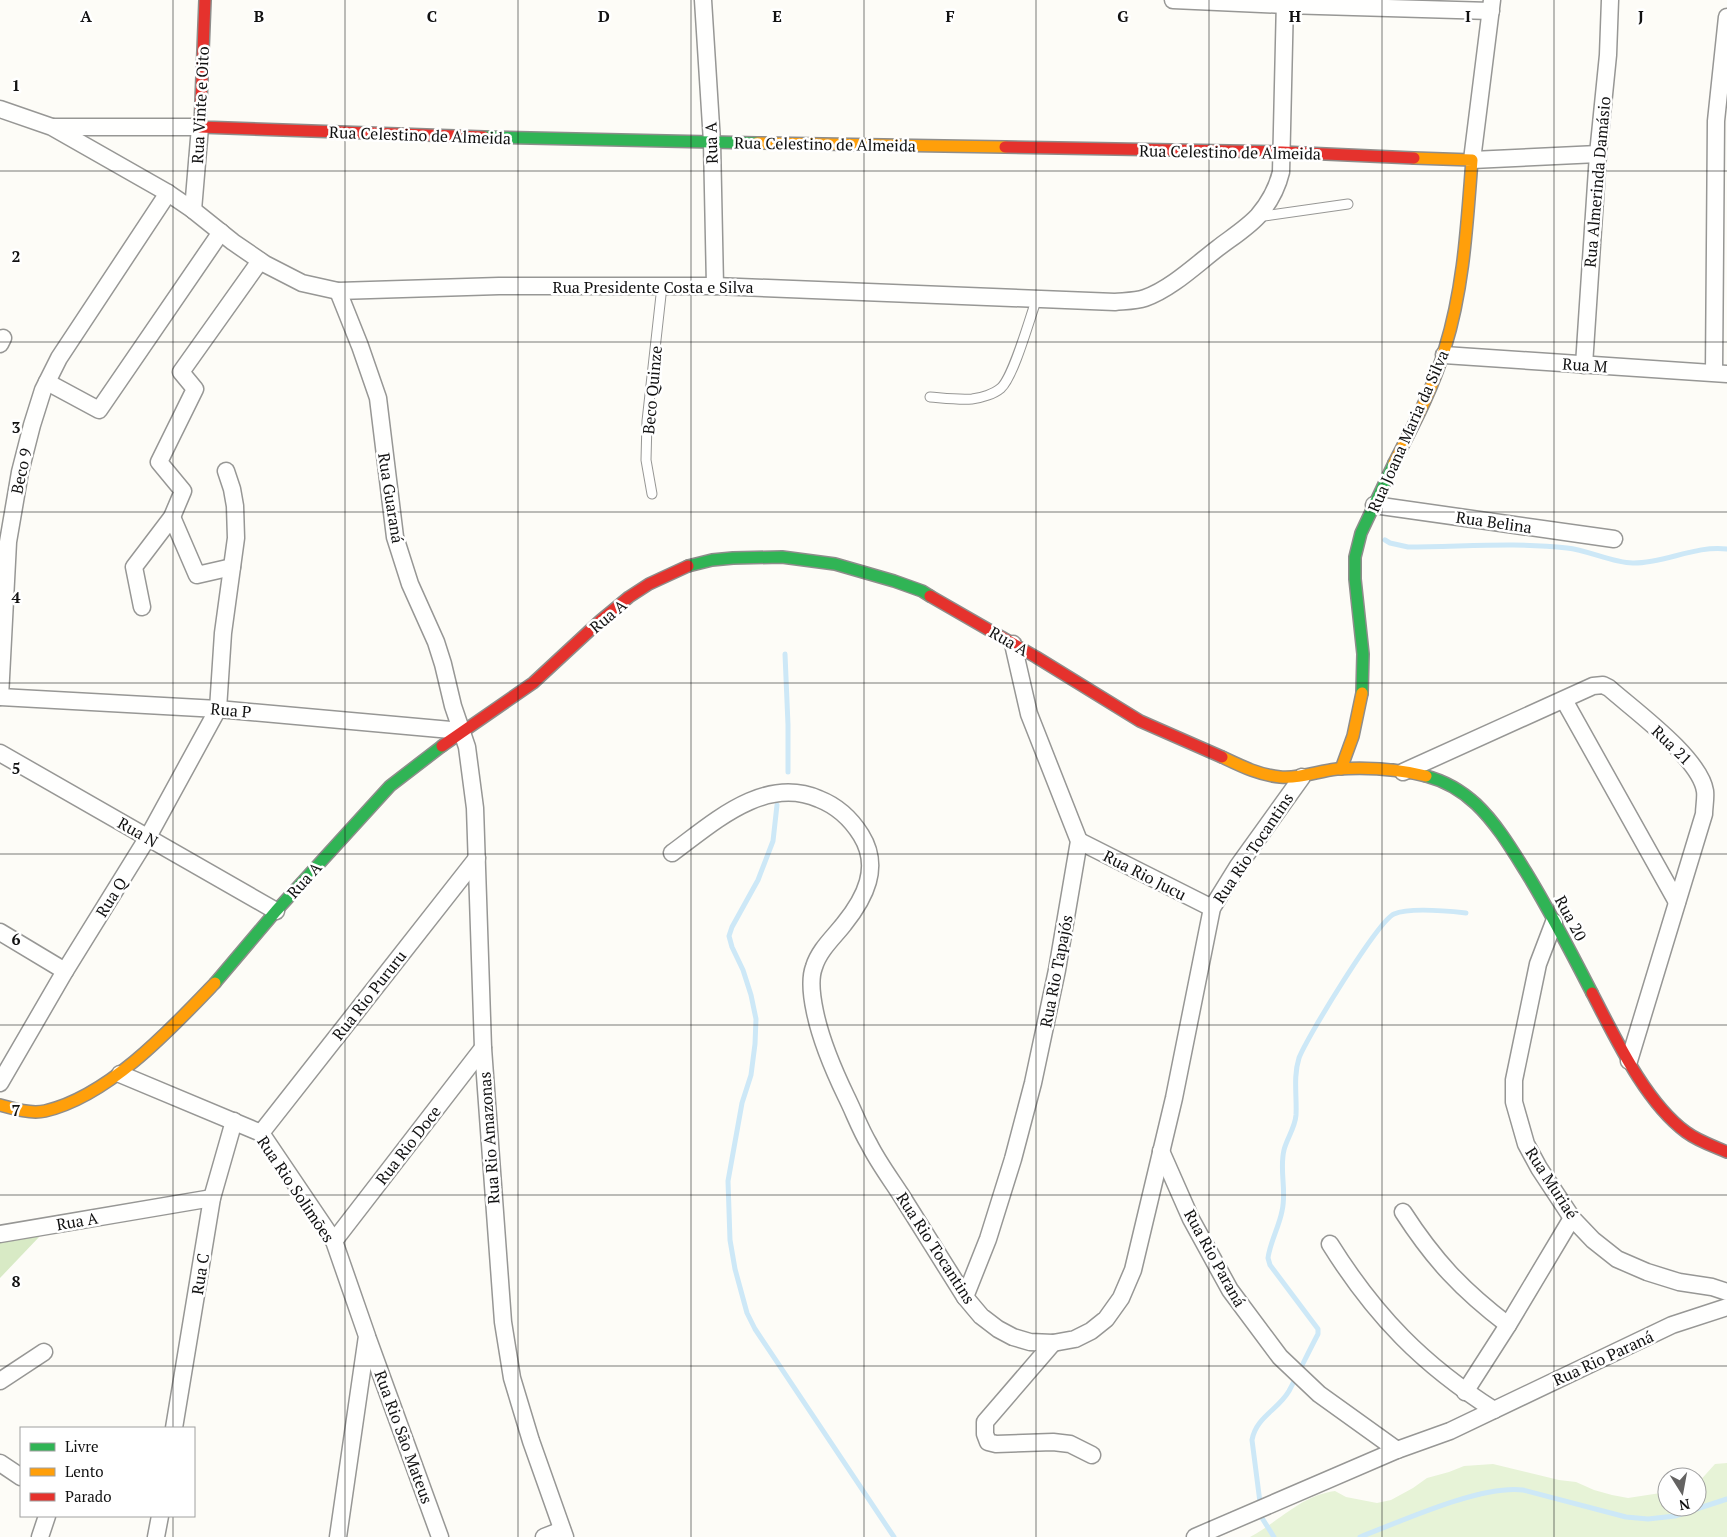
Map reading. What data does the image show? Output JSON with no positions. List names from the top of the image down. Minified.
{"streets":{"street":["Rua Vinte e Oito","Rua Celestino de Almeida","Rua A","Rua Almerinda Damásio","Rua Presidente Costa e Silva","Rua M","Rua Joana Maria da Silva","Beco 9","Rua Guaraná","Rua Belina","Rua P","Rua 21","Rua N","Rua Rio Tocantins","Rua Rio Jucu","Rua Q","Rua 20","Rua Rio Tapajós","Rua Rio Pururu","Rua Rio Amazonas","Rua Rio Doce","Rua Muriaé","Rua Rio Solimões","Rua Rio Paraná","Rua C","Rua Rio São Mateus"],"lane":["Beco Quinze"]},"crossings":[["Rua Vinte e Oito","Rua Celestino de Almeida"],["Rua Vinte e Oito","Rua Presidente Costa e Silva"],["Rua Celestino de Almeida","Rua A"],["Rua Celestino de Almeida","Rua Almerinda Damásio"],["Rua Celestino de Almeida","Rua Presidente Costa e Silva"],["Rua Celestino de Almeida","Rua Joana Maria da Silva"],["Rua A","Rua Presidente Costa e Silva"],["Rua A","Rua Joana Maria da Silva"],["Rua A","Rua Guaraná"],["Rua A","Rua P"],["Rua A","Rua N"],["Rua A","Rua Rio Tocantins"],["Rua A","Rua 20"],["Rua A","Rua Rio Amazonas"],["Rua A","Rua Rio Solimões"],["Rua A","Rua C"],["Rua Almerinda Damásio","Rua M"],["Rua Presidente Costa e Silva","Beco Quinze"],["Rua Presidente Costa e Silva","Beco 9"],["Rua Presidente Costa e Silva","Rua Guaraná"],["Rua M","Rua Joana Maria da Silva"],["Rua Joana Maria da Silva","Rua Belina"],["Rua Joana Maria da Silva","Rua 20"],["Beco 9","Rua P"],["Rua Guaraná","Rua P"],["Rua Guaraná","Rua Rio Amazonas"],["Rua P","Rua Q"],["Rua P","Rua Rio Amazonas"],["Rua 21","Rua 20"],["Rua N","Rua Q"],["Rua Rio Tocantins","Rua Rio Jucu"],["Rua Rio Tocantins","Rua Rio Tapajós"],["Rua Rio Tocantins","Rua Rio Paraná"],["Rua Rio Jucu","Rua Rio Tapajós"],["Rua 20","Rua Muriaé"],["Rua Rio Pururu","Rua Rio Amazonas"],["Rua Rio Pururu","Rua Rio Solimões"],["Rua Rio Amazonas","Rua Rio Doce"],["Rua Rio Doce","Rua Rio Solimões"],["Rua Rio Solimões","Rua C"],["Rua Rio Solimões","Rua Rio São Mateus"]],"legend":["Livre","Lento","Parado"],"north":"bottom","grid":{"columns":["A","B","C","D","E","F","G","H","I","J"],"rows":["1","2","3","4","5","6","7","8"]}}
